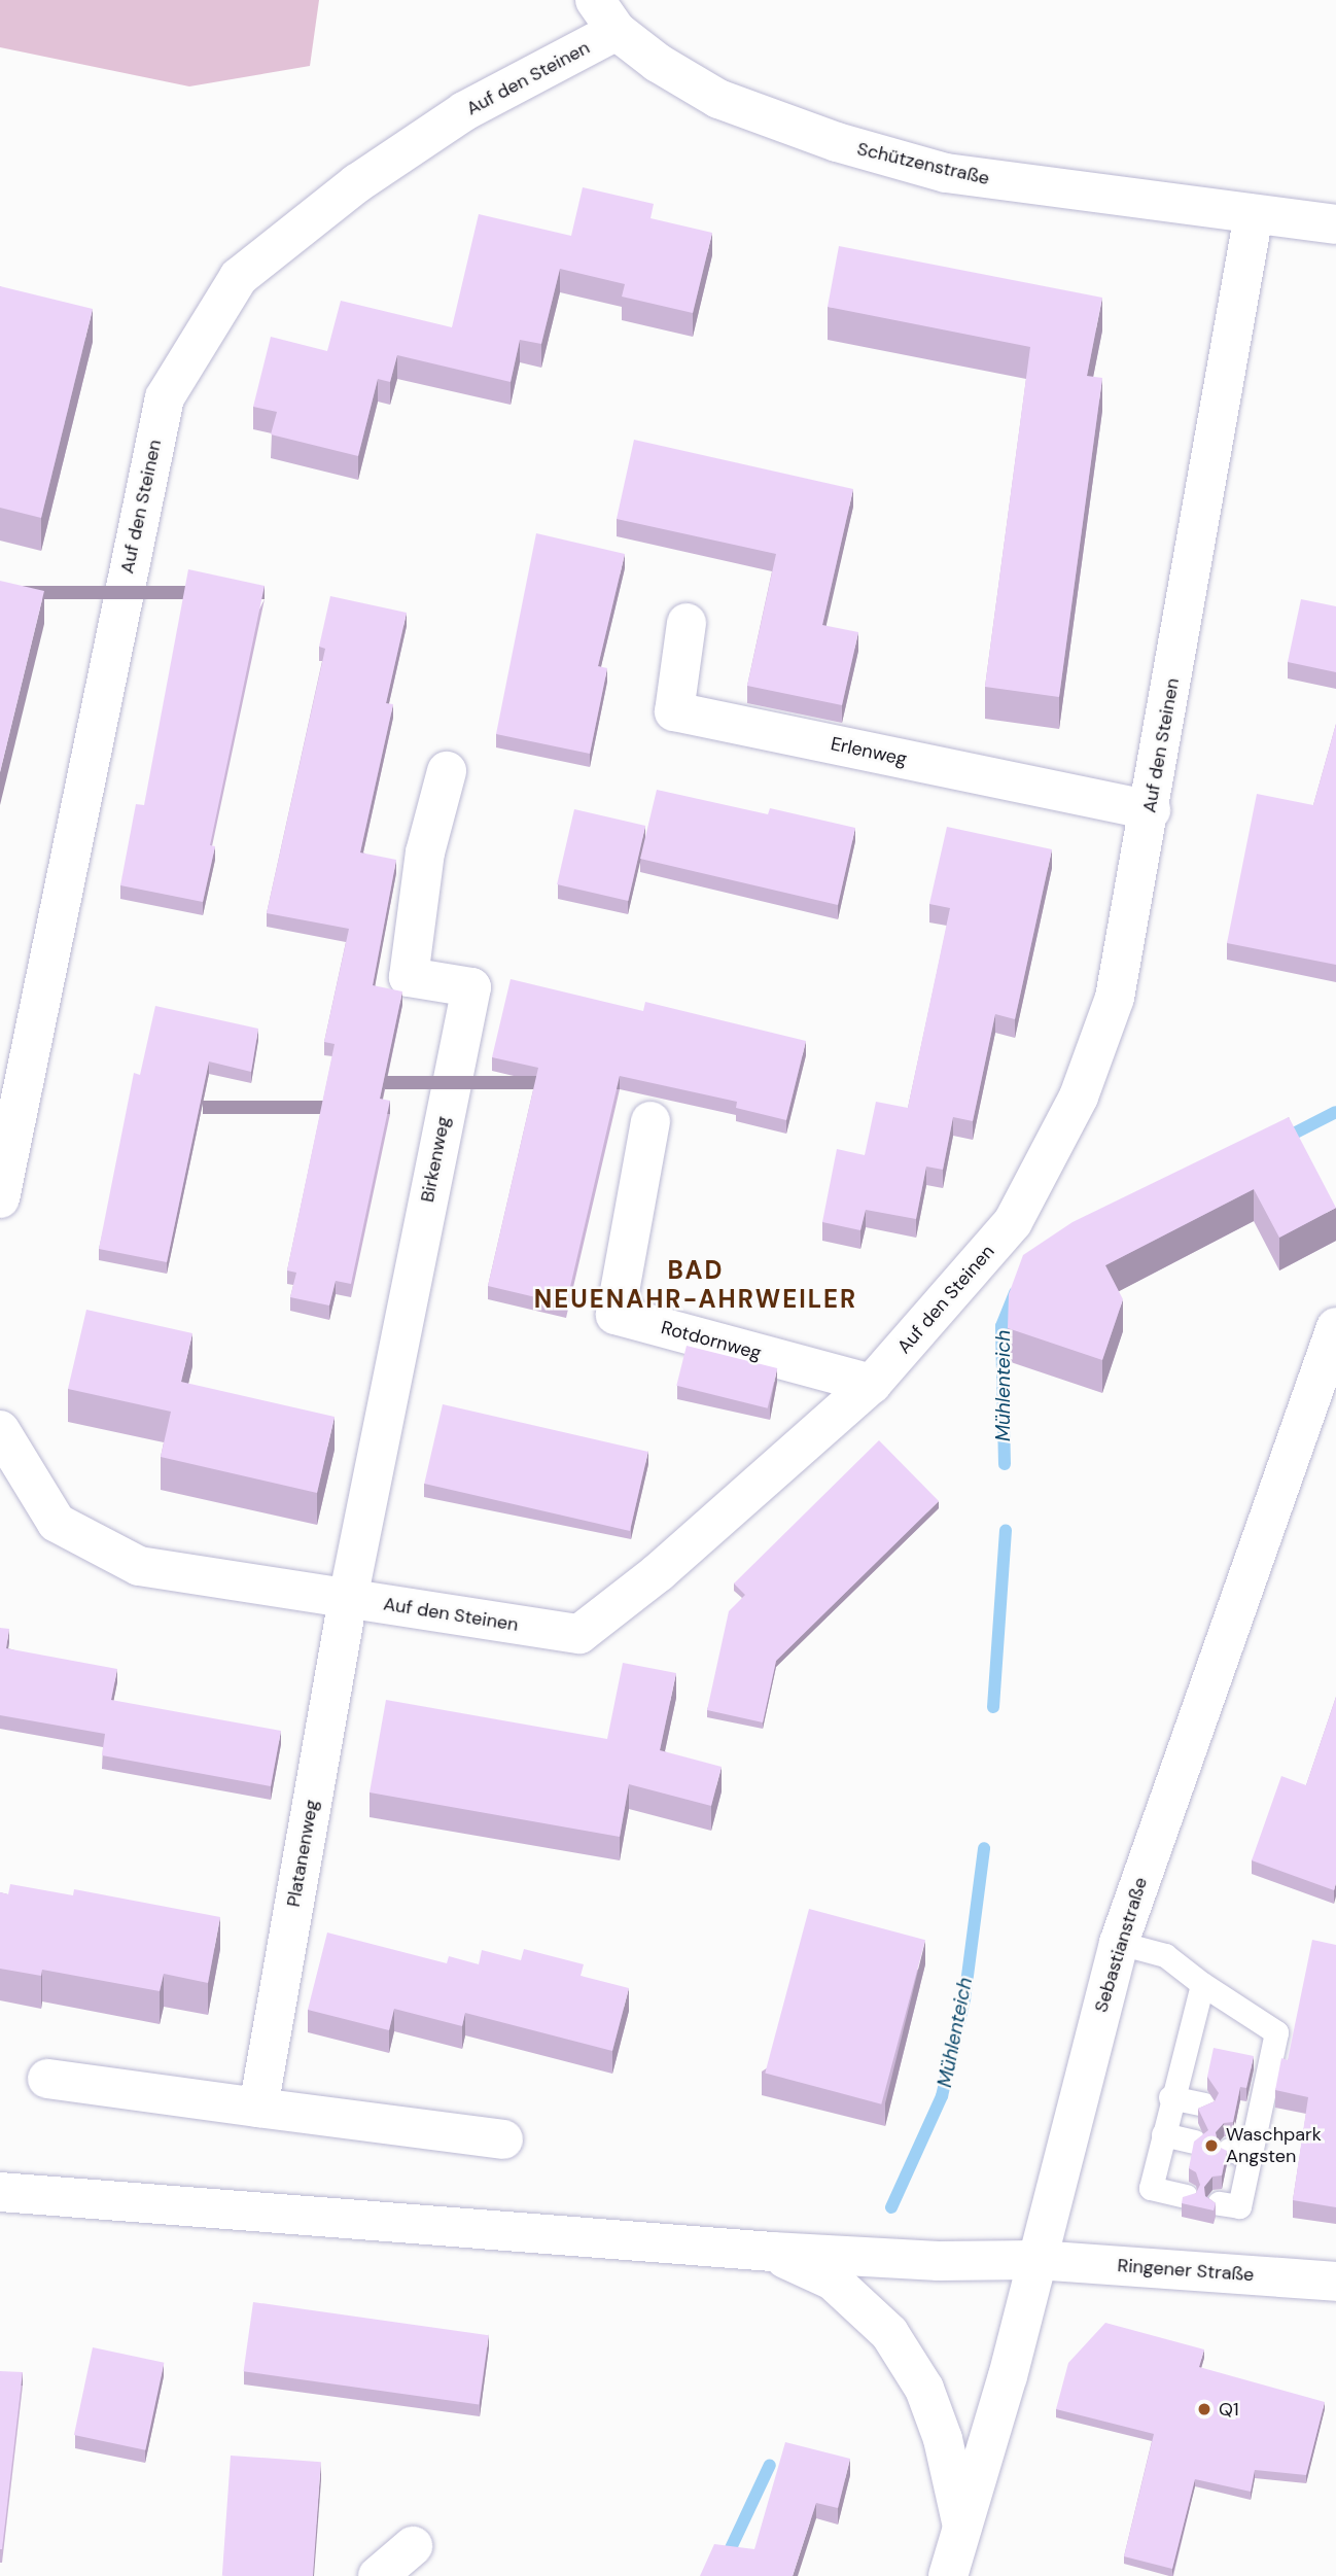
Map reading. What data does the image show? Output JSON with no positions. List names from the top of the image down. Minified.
{"streets":{"street":["Auf den Steinen","Schützenstraße","Erlenweg","Birkenweg","Rotdornweg","Platanenweg","Sebastianstraße","Ringener Straße"]},"crossings":[["Auf den Steinen","Schützenstraße"],["Auf den Steinen","Erlenweg"],["Auf den Steinen","Birkenweg"],["Auf den Steinen","Rotdornweg"],["Auf den Steinen","Platanenweg"],["Birkenweg","Platanenweg"],["Sebastianstraße","Ringener Straße"]],"districts":["BAD NEUENAHR-AHRWEILER"],"water":["Mühlenteich"],"places":["Waschpark Angsten","Q1"]}
